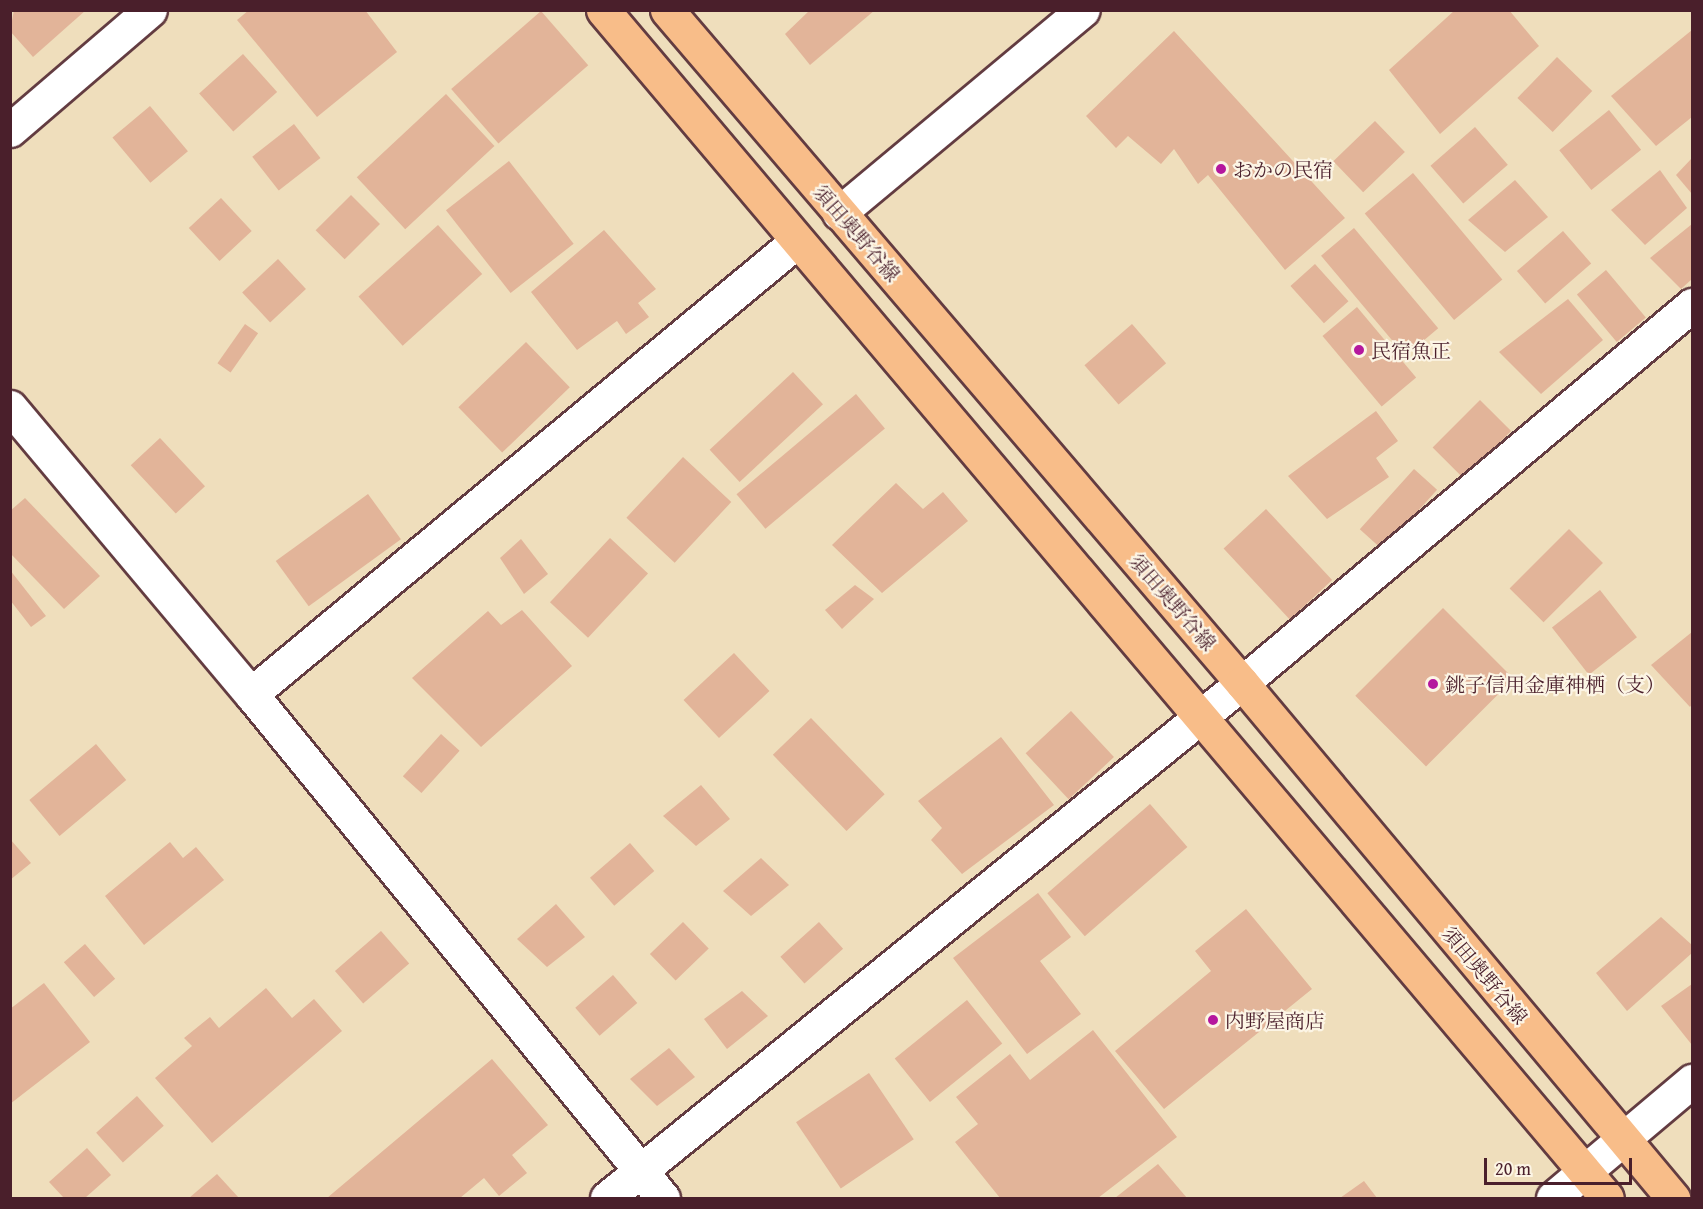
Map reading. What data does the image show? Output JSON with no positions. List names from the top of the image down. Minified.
{"streets":{"main road":["須田奥野谷線"]},"places":["おかの民宿","民宿魚正","銚子信用金庫神栖（支）","内野屋商店"],"scale_bar":"20 m"}
